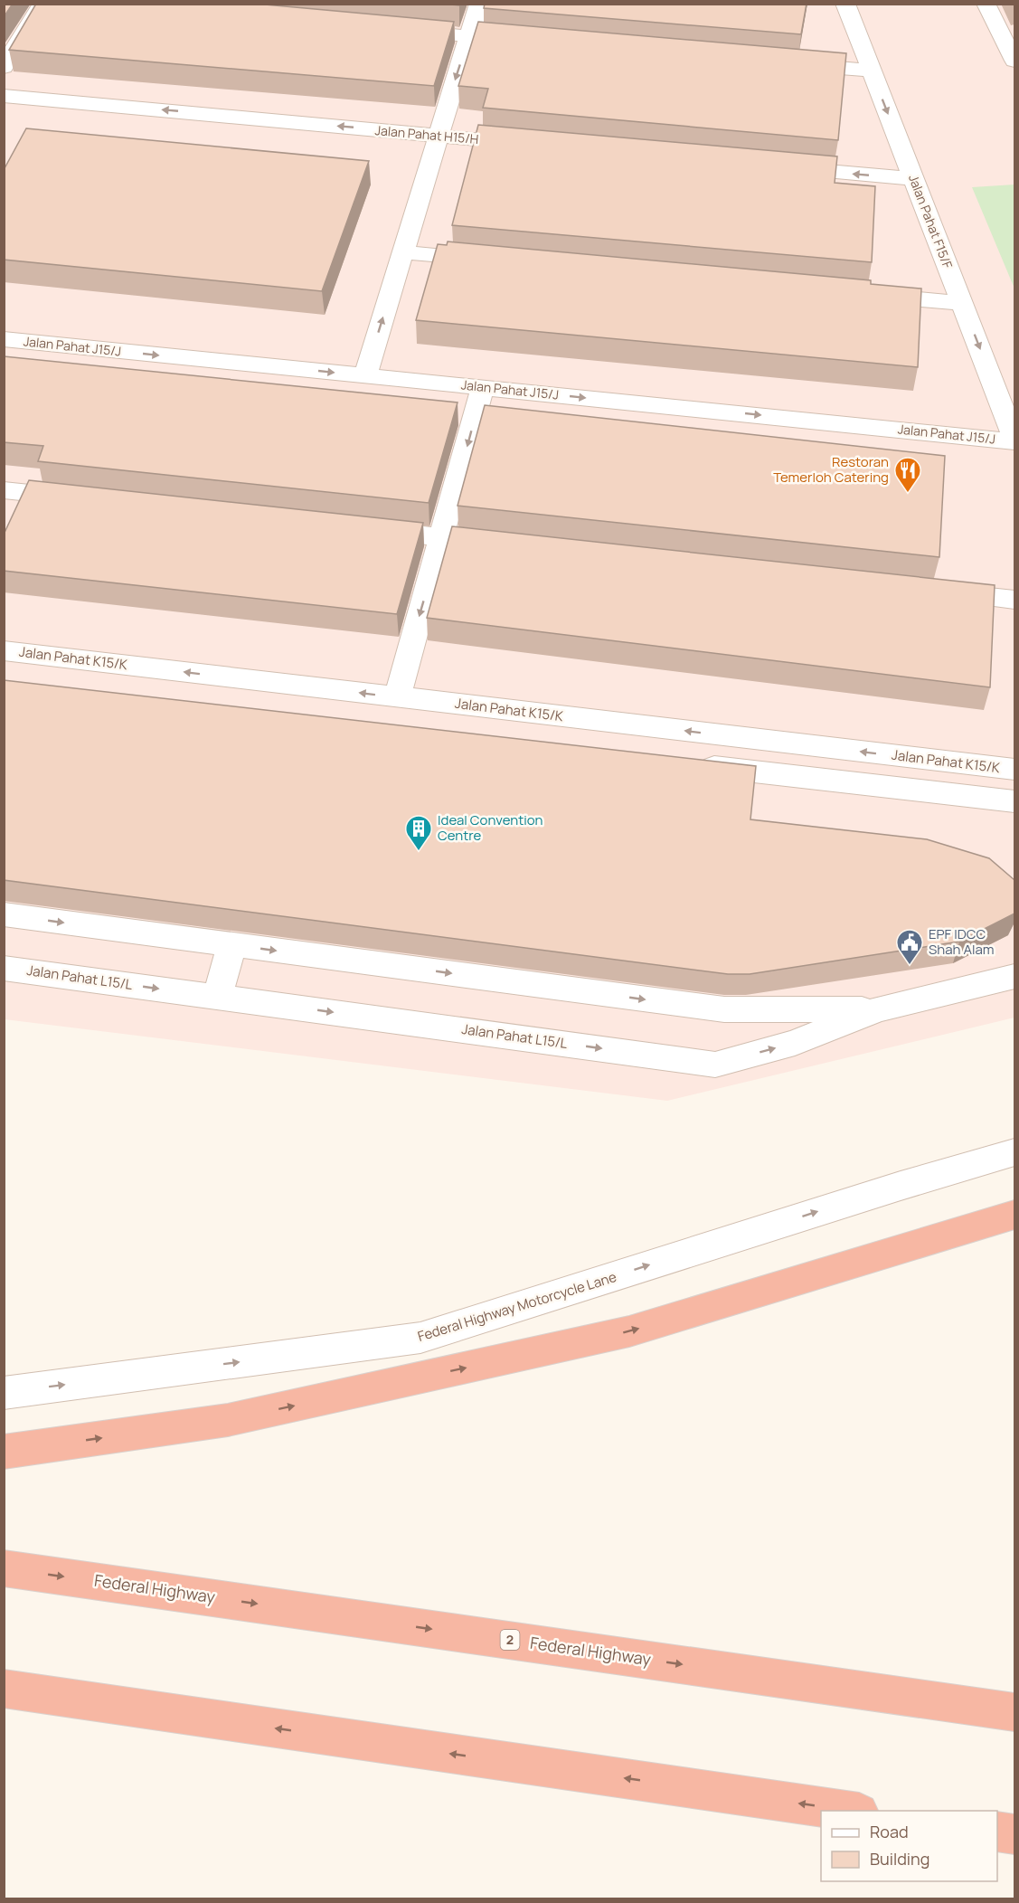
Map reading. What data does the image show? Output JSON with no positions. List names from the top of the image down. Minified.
{"streets":{"highway":["Federal Highway","2"],"street":["Jalan Pahat H15/H","Jalan Pahat F15/F","Jalan Pahat J15/J","Jalan Pahat K15/K","Jalan Pahat L15/L","Federal Highway Motorcycle Lane"]},"crossings":[["Jalan Pahat F15/F","Jalan Pahat J15/J"]],"one_way":["Jalan Pahat H15/H","Jalan Pahat F15/F","Federal Highway Motorcycle Lane"],"places":{"restaurant":["Restoran Temerloh Catering"],"building":["Ideal Convention Centre"],"public building":["EPF IDCC Shah Alam"]},"legend":["Road","Building"]}
